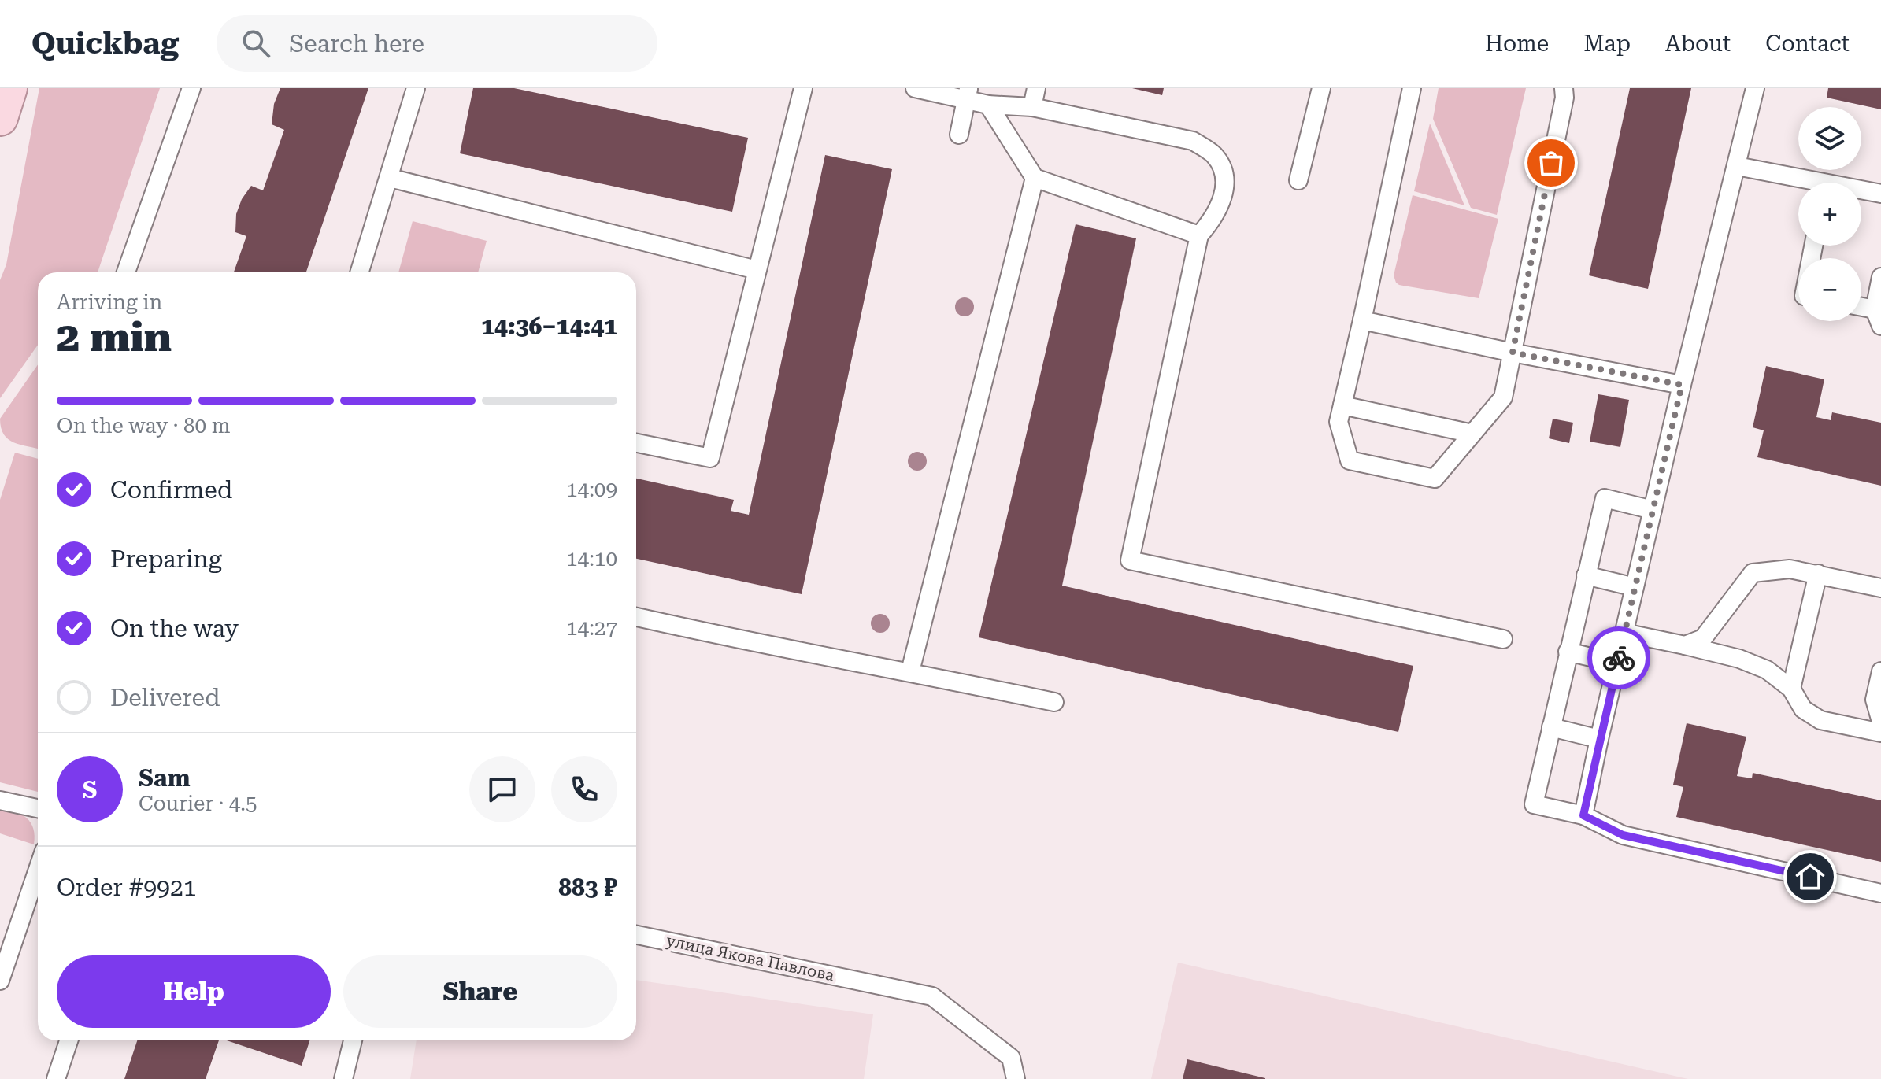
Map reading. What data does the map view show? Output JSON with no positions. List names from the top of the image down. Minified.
{"streets":{"lane":["улица Якова Павлова"]},"page":{"header":"Quickbag","search":"Search here","nav":["Home","Map","About","Contact"],"map_buttons":["+","−"],"heading":["2 min","Arriving in","14:36–14:41"],"panel":["Sam","Courier · 4.5","Order #9921","883 ₽"],"bar":"On the way · 80 m","list":[["Confirmed","14:09"],["Preparing","14:10"],["On the way","14:27"],"Delivered"],"round":"S","buttons":["Help","Share"]}}
